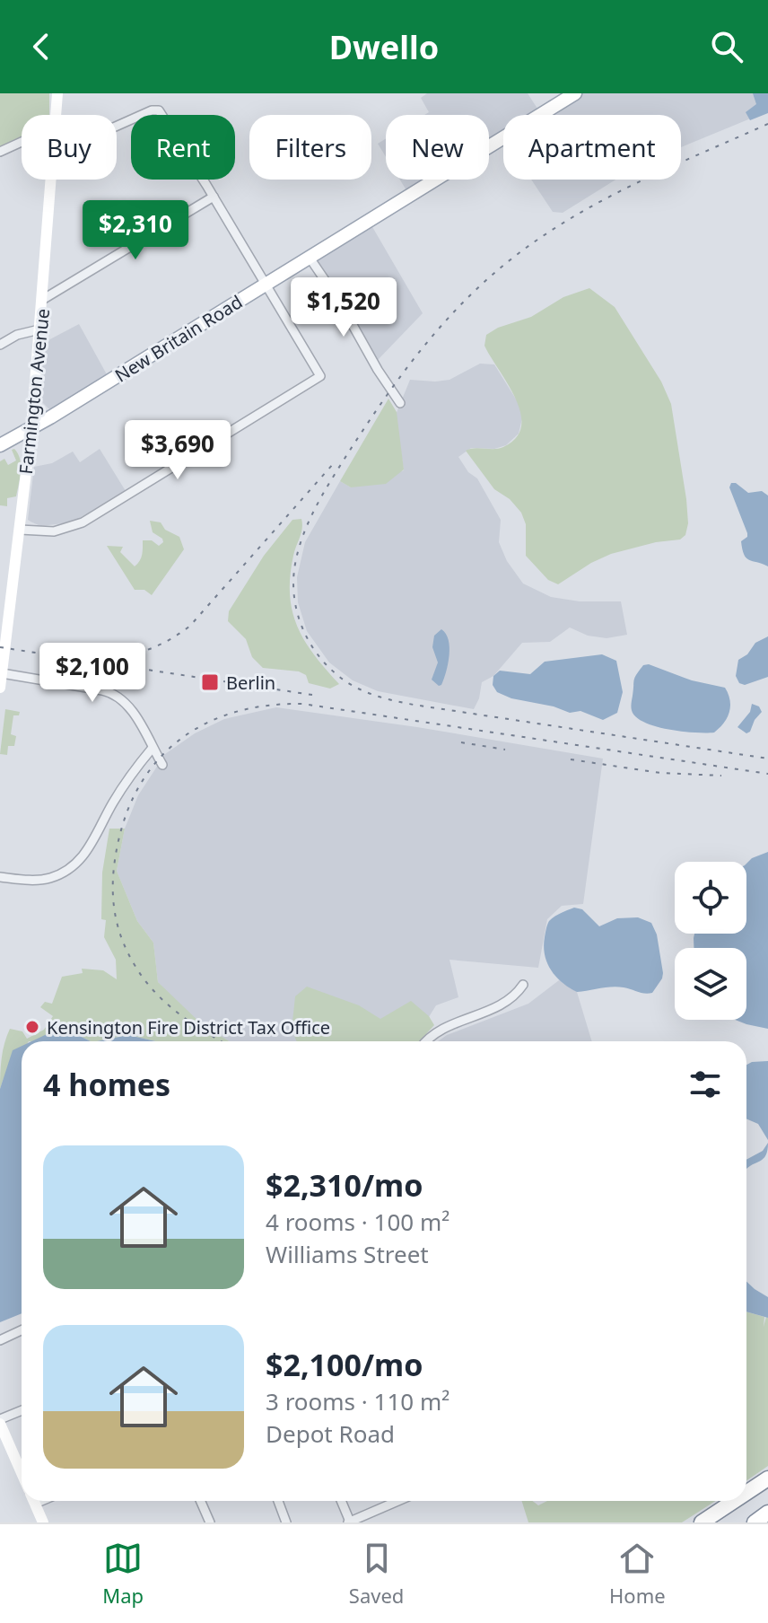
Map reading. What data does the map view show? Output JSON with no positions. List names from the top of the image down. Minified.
{"streets":{"main road":["New Britain Road","Farmington Avenue"]},"crossings":[["New Britain Road","Farmington Avenue"]],"places":{"transit":["Berlin"],"other":["Kensington Fire District Tax Office"]},"page":{"header":"Dwello","chip":["Buy","Rent","Filters","New","Apartment"],"price":["$2,310","$1,520","$3,690","$2,100"],"heading":"4 homes","list":[{"name":"$2,310/mo","note":"4 rooms · 100 m² · Williams Street"},{"name":"$2,100/mo","note":"3 rooms · 110 m² · Depot Road"}],"tabs":["Map","Saved","Home"]}}
